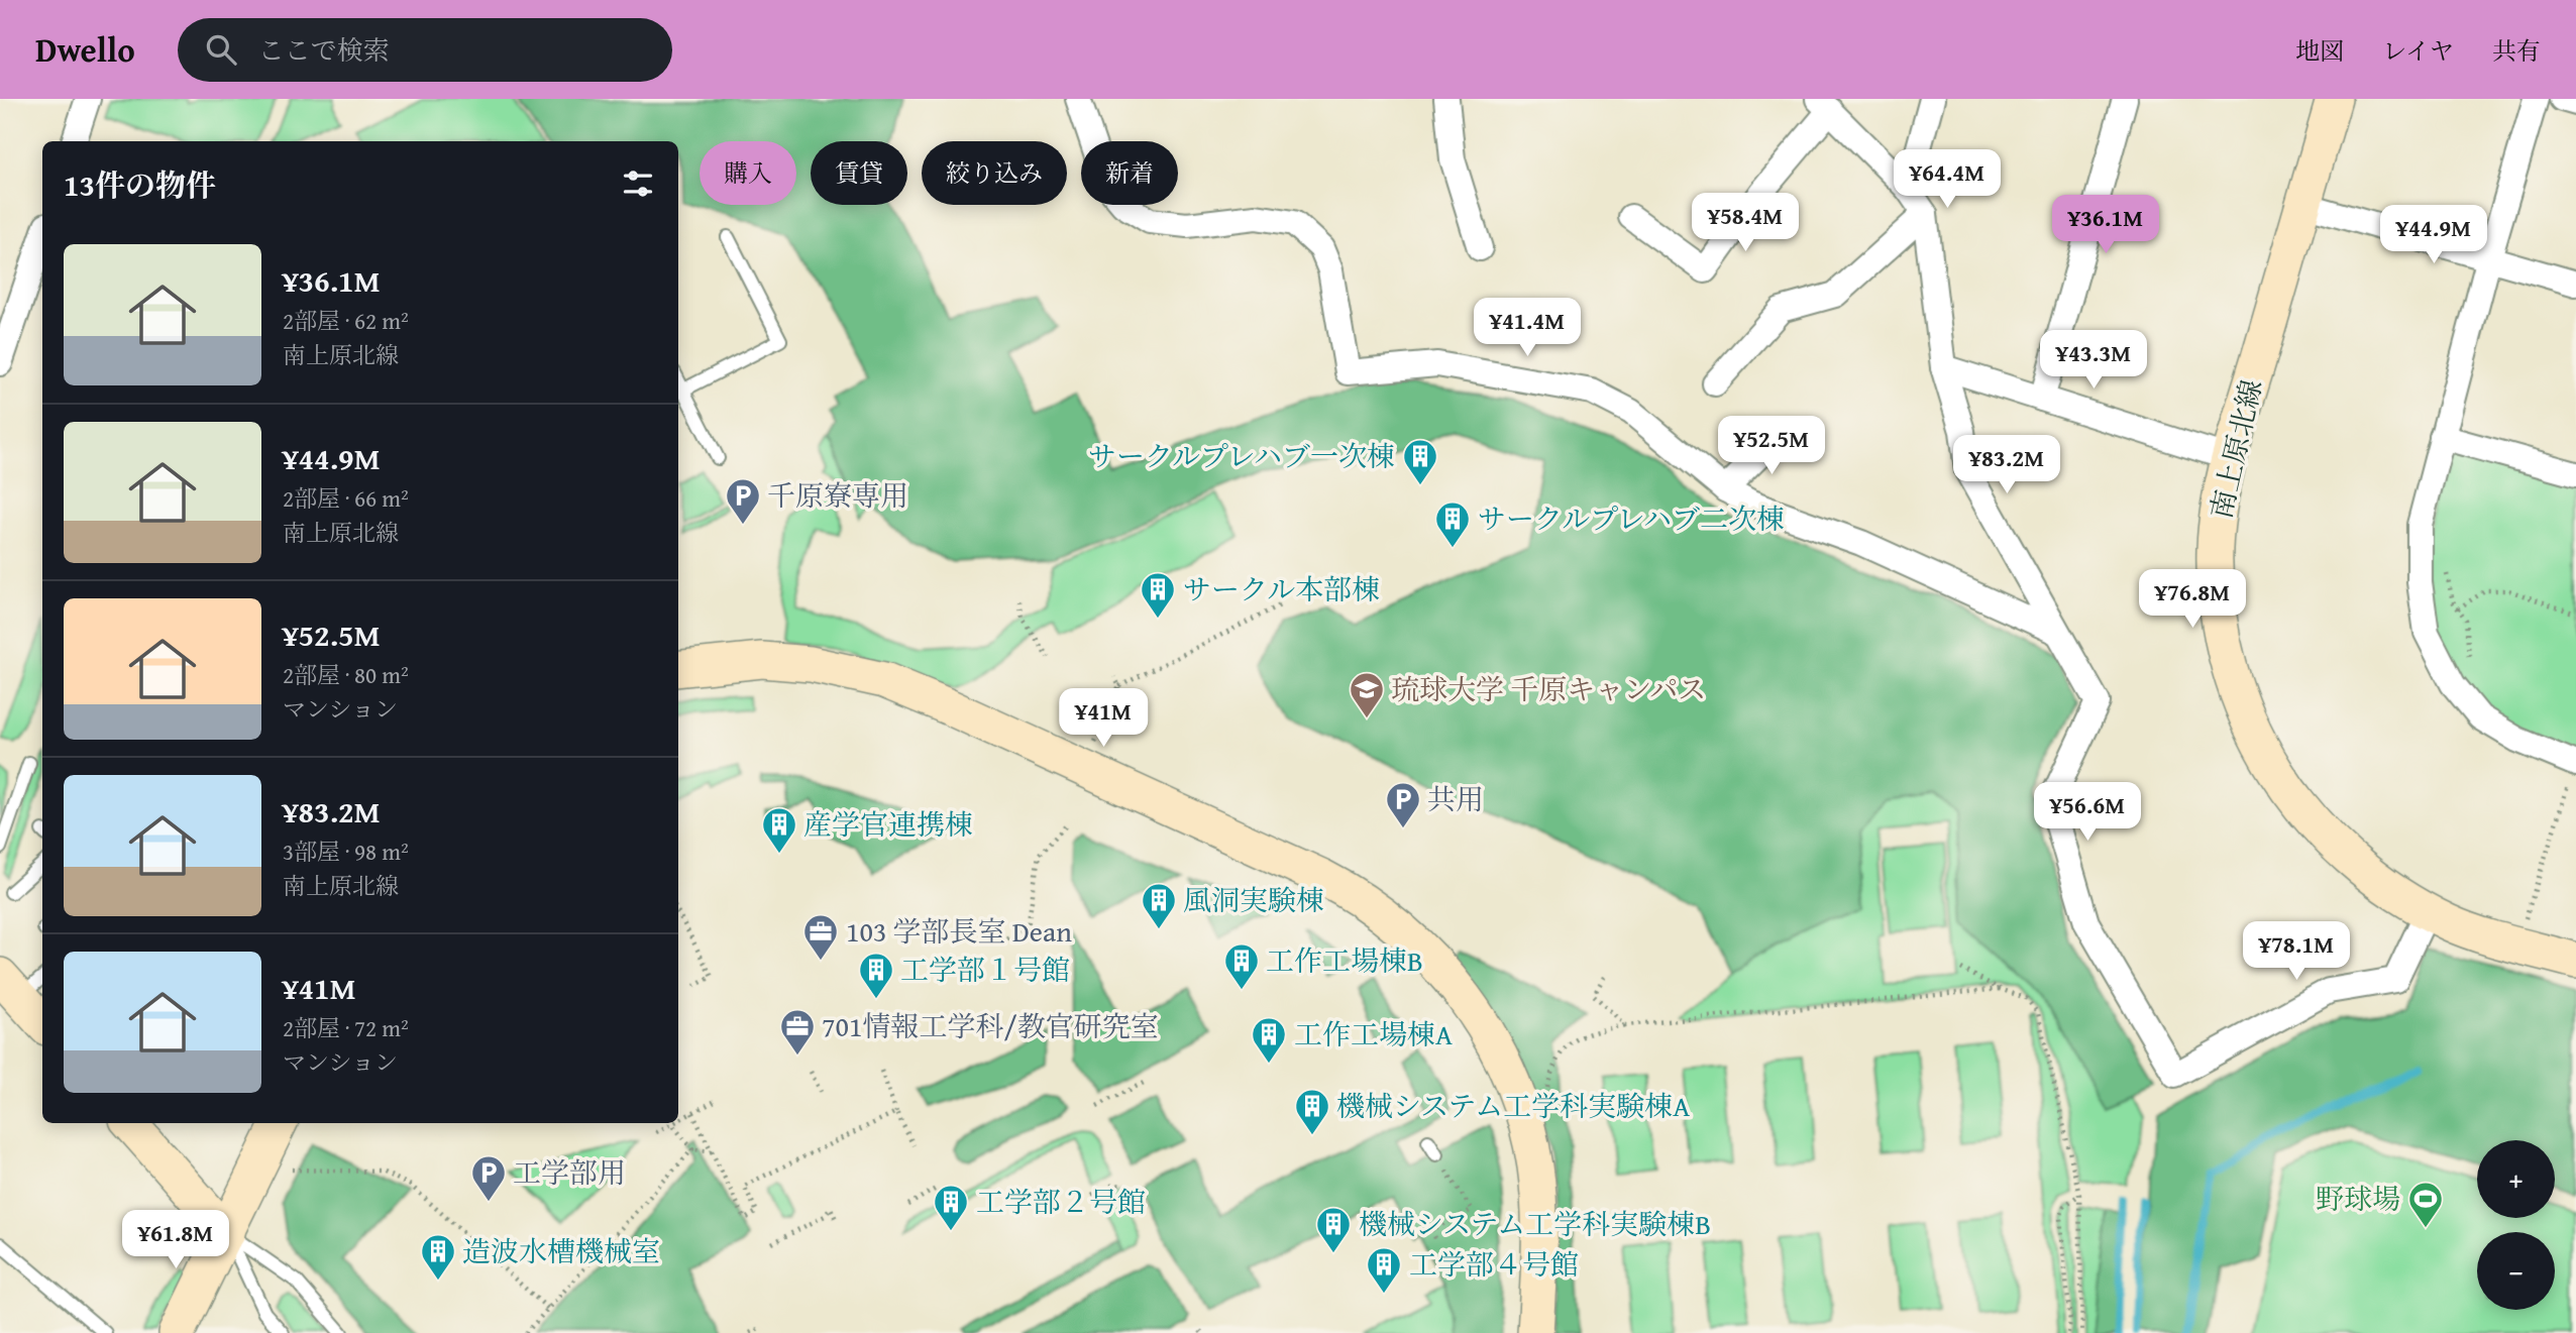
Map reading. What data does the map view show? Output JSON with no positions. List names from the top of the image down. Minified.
{"streets":{"street":["南上原北線"]},"places":{"building":["サークルプレハブ一次棟","サークルプレハブ二次棟","サークル本部棟","産学官連携棟","風洞実験棟","工作工場棟B","工学部１号館","工作工場棟A","機械システム工学科実験棟A","工学部２号館","機械システム工学科実験棟B","造波水槽機械室","工学部４号館"],"parking":["千原寮専用","共用","工学部用"],"school or university":["琉球大学 千原キャンパス"],"office":["103 学部長室 Dean","701情報工学科/教官研究室"],"sports":["野球場"]},"page":{"header":"Dwello","search":"ここで検索","nav":["地図","レイヤ","共有"],"chip":["購入","賃貸","絞り込み","新着"],"heading":"13件の物件","price":["¥64.4M","¥58.4M","¥36.1M","¥44.9M","¥41.4M","¥43.3M","¥52.5M","¥83.2M","¥76.8M","¥41M","¥56.6M","¥78.1M","¥61.8M"],"list":[{"name":"¥36.1M","note":"2部屋 · 62 m² · 南上原北線"},{"name":"¥44.9M","note":"2部屋 · 66 m² · 南上原北線"},{"name":"¥52.5M","note":"2部屋 · 80 m² · マンション"},{"name":"¥83.2M","note":"3部屋 · 98 m² · 南上原北線"},{"name":"¥41M","note":"2部屋 · 72 m² · マンション"}],"map_buttons":["+","−"]}}
